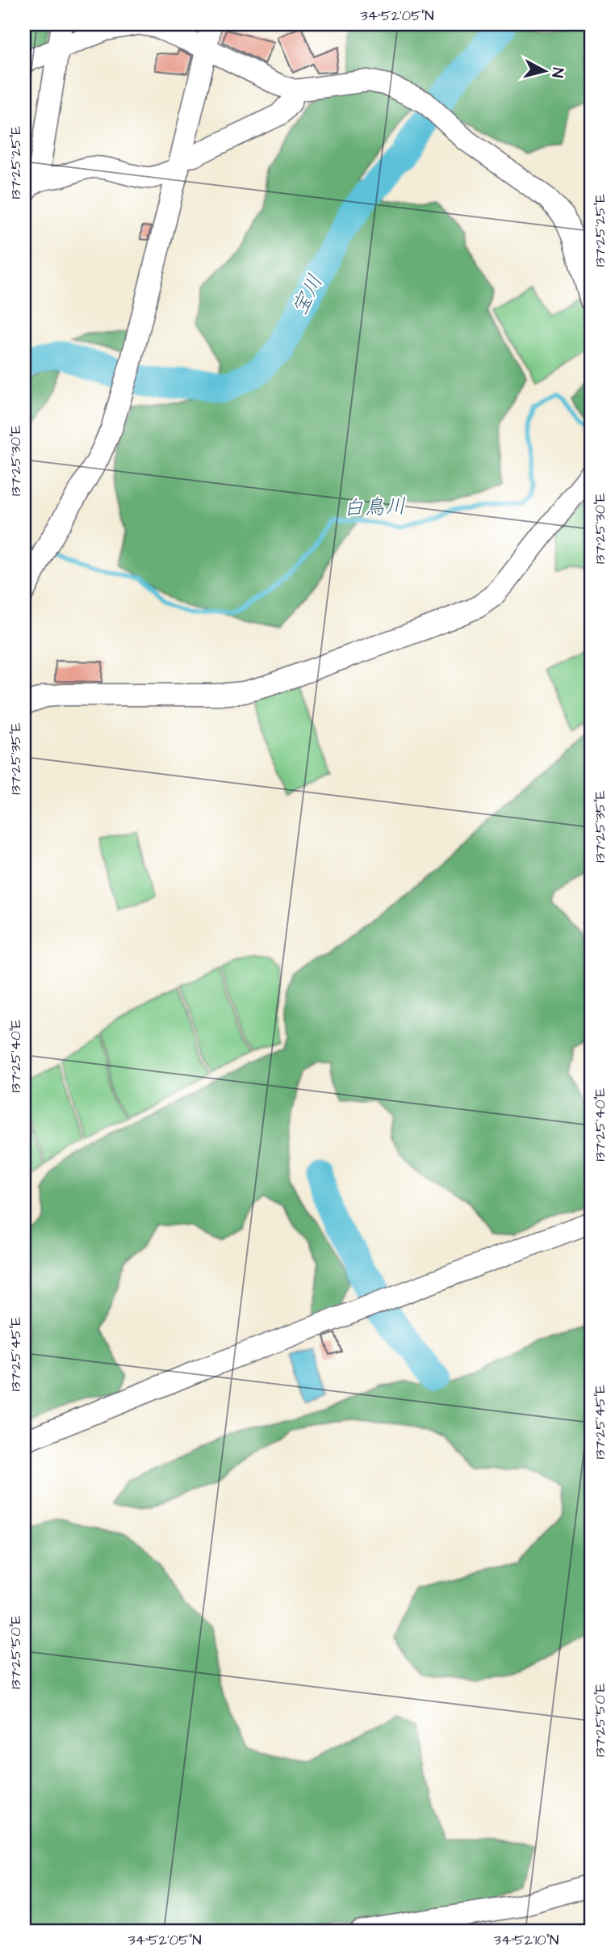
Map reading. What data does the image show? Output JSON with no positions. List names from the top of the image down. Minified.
{"water":["宝川","白鳥川"],"north":"right","coordinates":["34°52'05\"N","137°25'25\"E","137°25'30\"E","137°25'35\"E","137°25'40\"E","137°25'45\"E","137°25'50\"E","34°52'10\"N"]}
